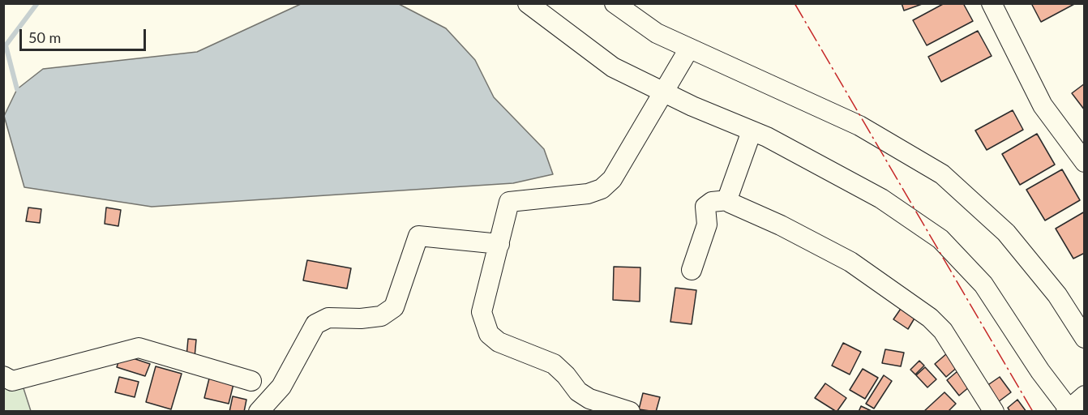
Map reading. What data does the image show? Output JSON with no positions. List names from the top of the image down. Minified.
{"scale_bar":"50 m"}
